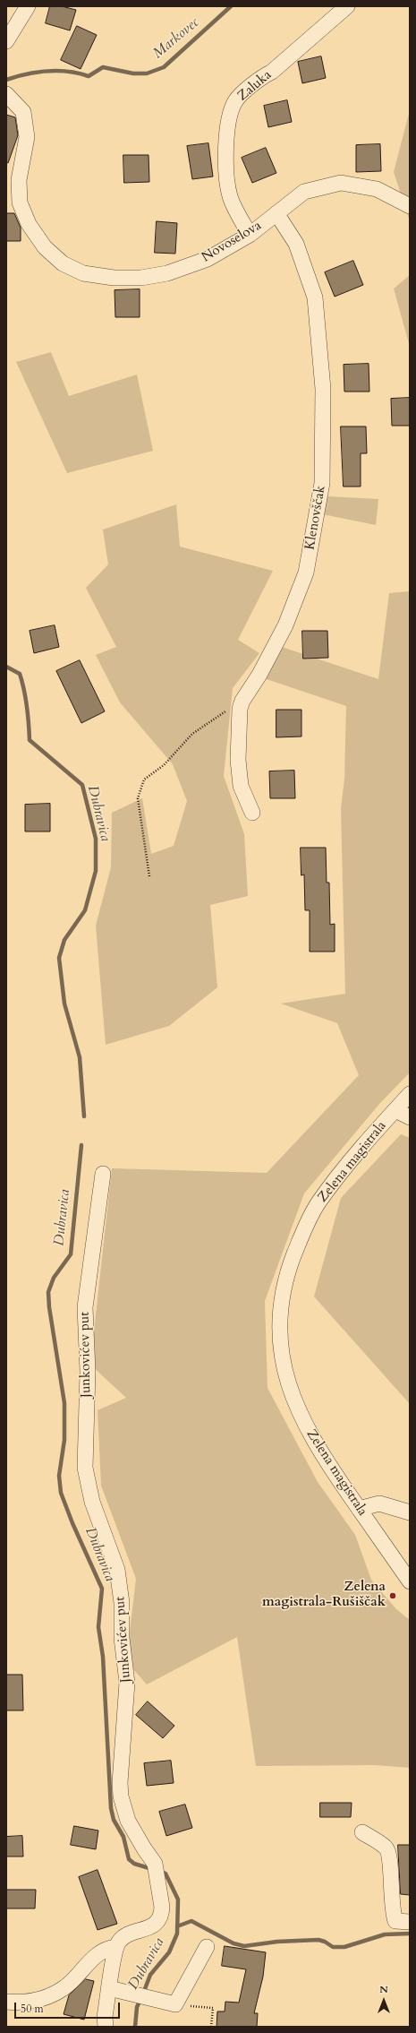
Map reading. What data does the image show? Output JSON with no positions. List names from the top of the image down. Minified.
{"streets":{"street":["Zaluka","Novoselova","Klenovščak","Zelena magistrala","Junkovićev put"]},"crossings":[["Zaluka","Novoselova"],["Novoselova","Klenovščak"]],"water":["Markovec","Dubravica"],"places":["Zelena magistrala-Rušiščak"],"scale_bar":"50 m","north":"top"}
